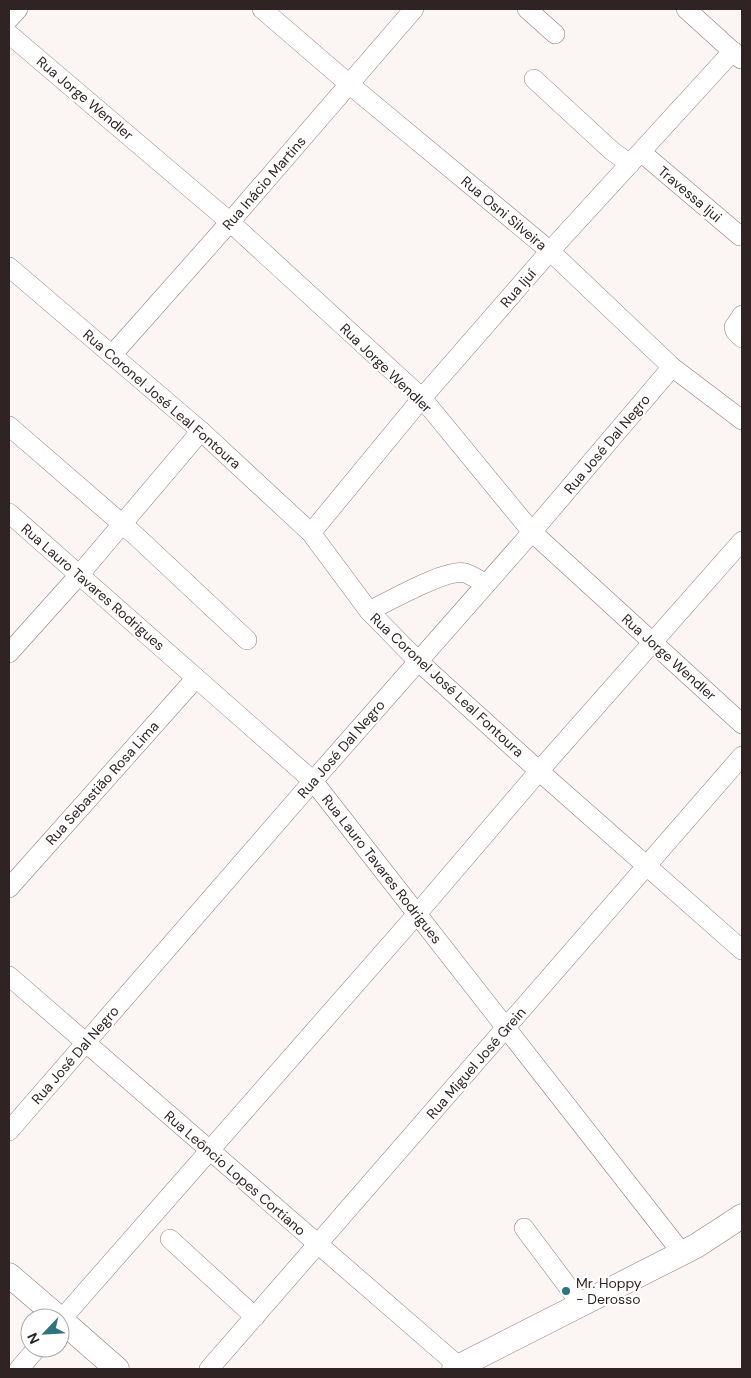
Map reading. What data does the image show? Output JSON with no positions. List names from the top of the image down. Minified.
{"streets":{"street":["Rua Jorge Wendler","Rua Inácio Martins","Travessa Ijui","Rua Osni Silveira","Rua Ijuí","Rua Coronel José Leal Fontoura","Rua José Dal Negro","Rua Lauro Tavares Rodrigues","Rua Sebastião Rosa Lima","Rua Miguel José Grein","Rua Leôncio Lopes Cortiano"]},"crossings":[["Rua Jorge Wendler","Rua Inácio Martins"],["Rua Jorge Wendler","Rua Ijuí"],["Rua Jorge Wendler","Rua José Dal Negro"],["Rua Inácio Martins","Rua Osni Silveira"],["Rua Inácio Martins","Rua Coronel José Leal Fontoura"],["Travessa Ijui","Rua Ijuí"],["Rua Osni Silveira","Rua Ijuí"],["Rua Osni Silveira","Rua José Dal Negro"],["Rua Ijuí","Rua Coronel José Leal Fontoura"],["Rua Coronel José Leal Fontoura","Rua José Dal Negro"],["Rua Coronel José Leal Fontoura","Rua Miguel José Grein"],["Rua José Dal Negro","Rua Lauro Tavares Rodrigues"],["Rua José Dal Negro","Rua Leôncio Lopes Cortiano"],["Rua Lauro Tavares Rodrigues","Rua Sebastião Rosa Lima"],["Rua Lauro Tavares Rodrigues","Rua Miguel José Grein"],["Rua Miguel José Grein","Rua Leôncio Lopes Cortiano"]],"places":["Mr. Hoppy - Derosso"],"north":"bottom left"}
